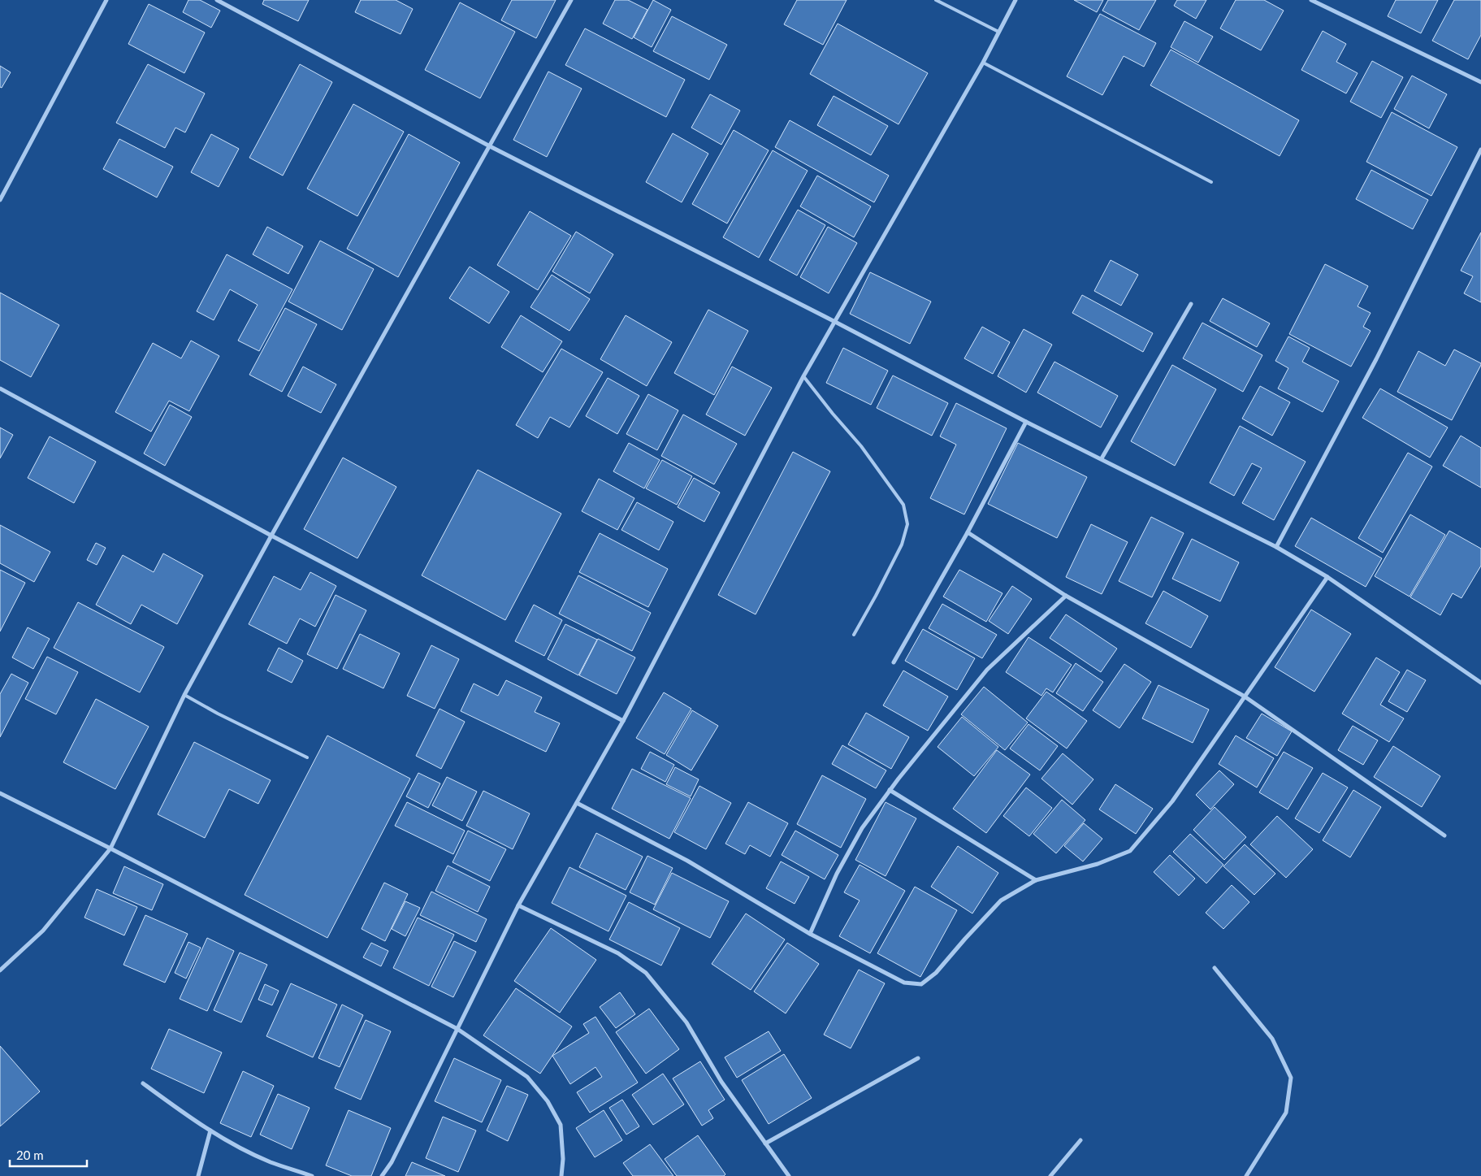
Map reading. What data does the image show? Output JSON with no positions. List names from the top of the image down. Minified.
{"scale_bar":"20 m"}
